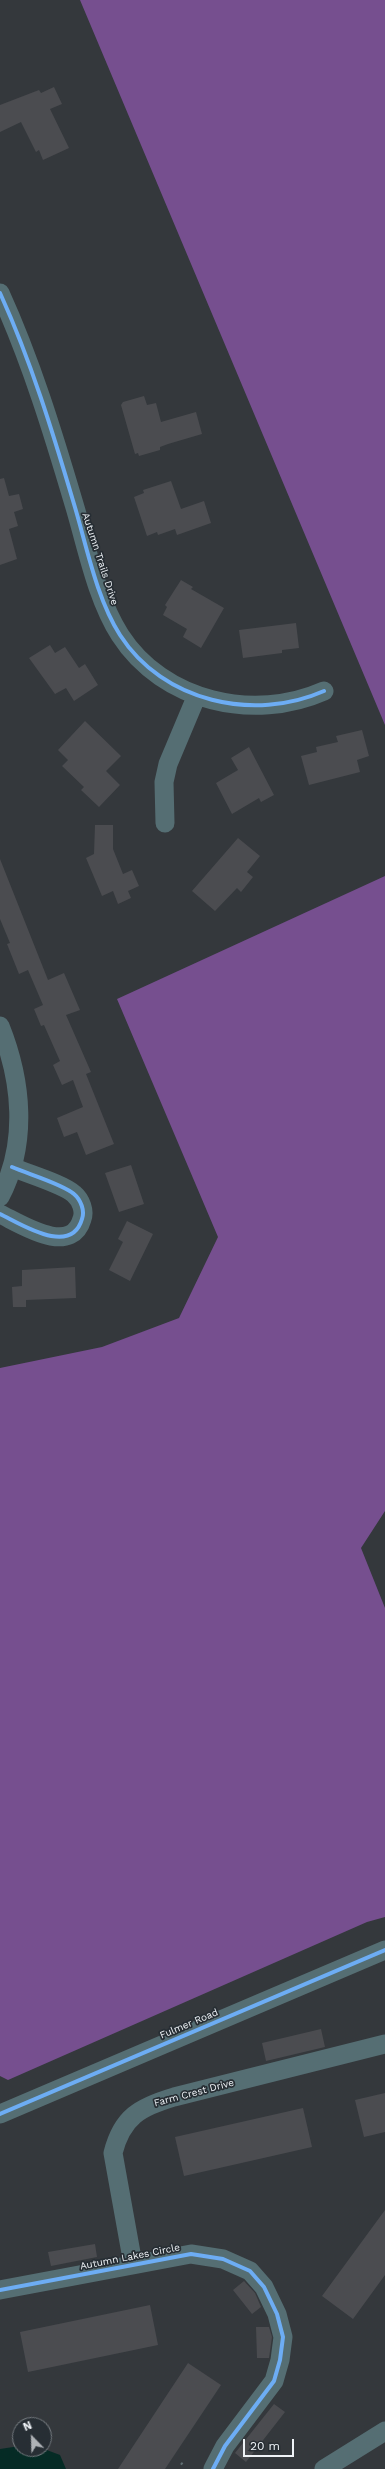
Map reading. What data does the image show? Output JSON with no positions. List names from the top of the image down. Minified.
{"streets":{"street":["Autumn Trails Drive","Fulmer Road","Farm Crest Drive","Autumn Lakes Circle"]},"crossings":[["Farm Crest Drive","Autumn Lakes Circle"]],"scale_bar":"20 m","north":"top left"}
